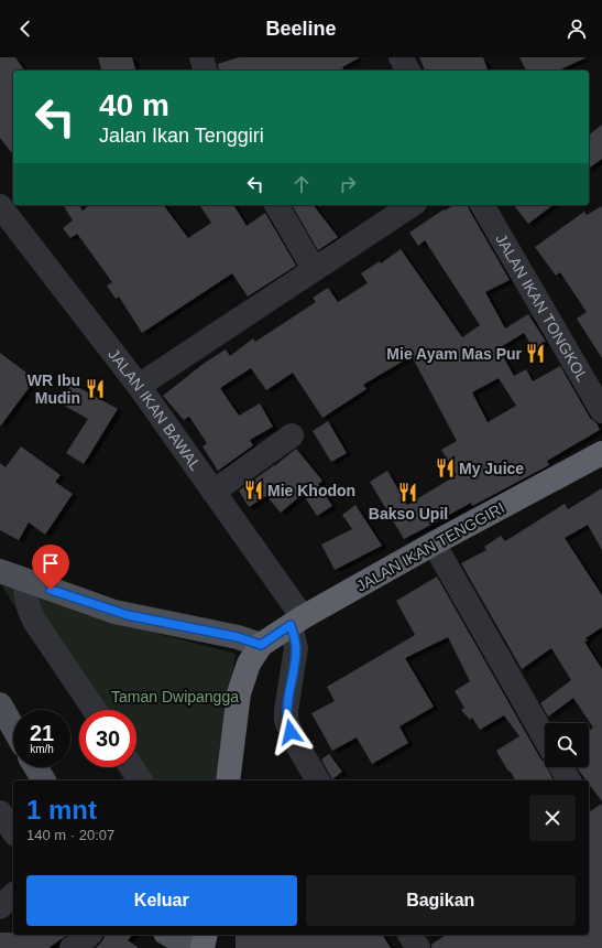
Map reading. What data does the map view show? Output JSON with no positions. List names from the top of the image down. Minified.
{"streets":{"highway":["JALAN IKAN TENGGIRI"],"street":["JALAN IKAN TONGKOL","JALAN IKAN BAWAL"]},"crossings":[["JALAN IKAN BAWAL","JALAN IKAN TENGGIRI"]],"parks":["Taman Dwipangga"],"places":{"restaurant":["Mie Ayam Mas Pur","WR Ibu Mudin","My Juice","Mie Khodon","Bakso Upil"]},"page":{"header":"Beeline","turn":["40 m","Jalan Ikan Tenggiri"],"speed":"21 km/h","limit":"30","heading":["1 mnt","140 m · 20:07"],"buttons":["Keluar","Bagikan"]}}
